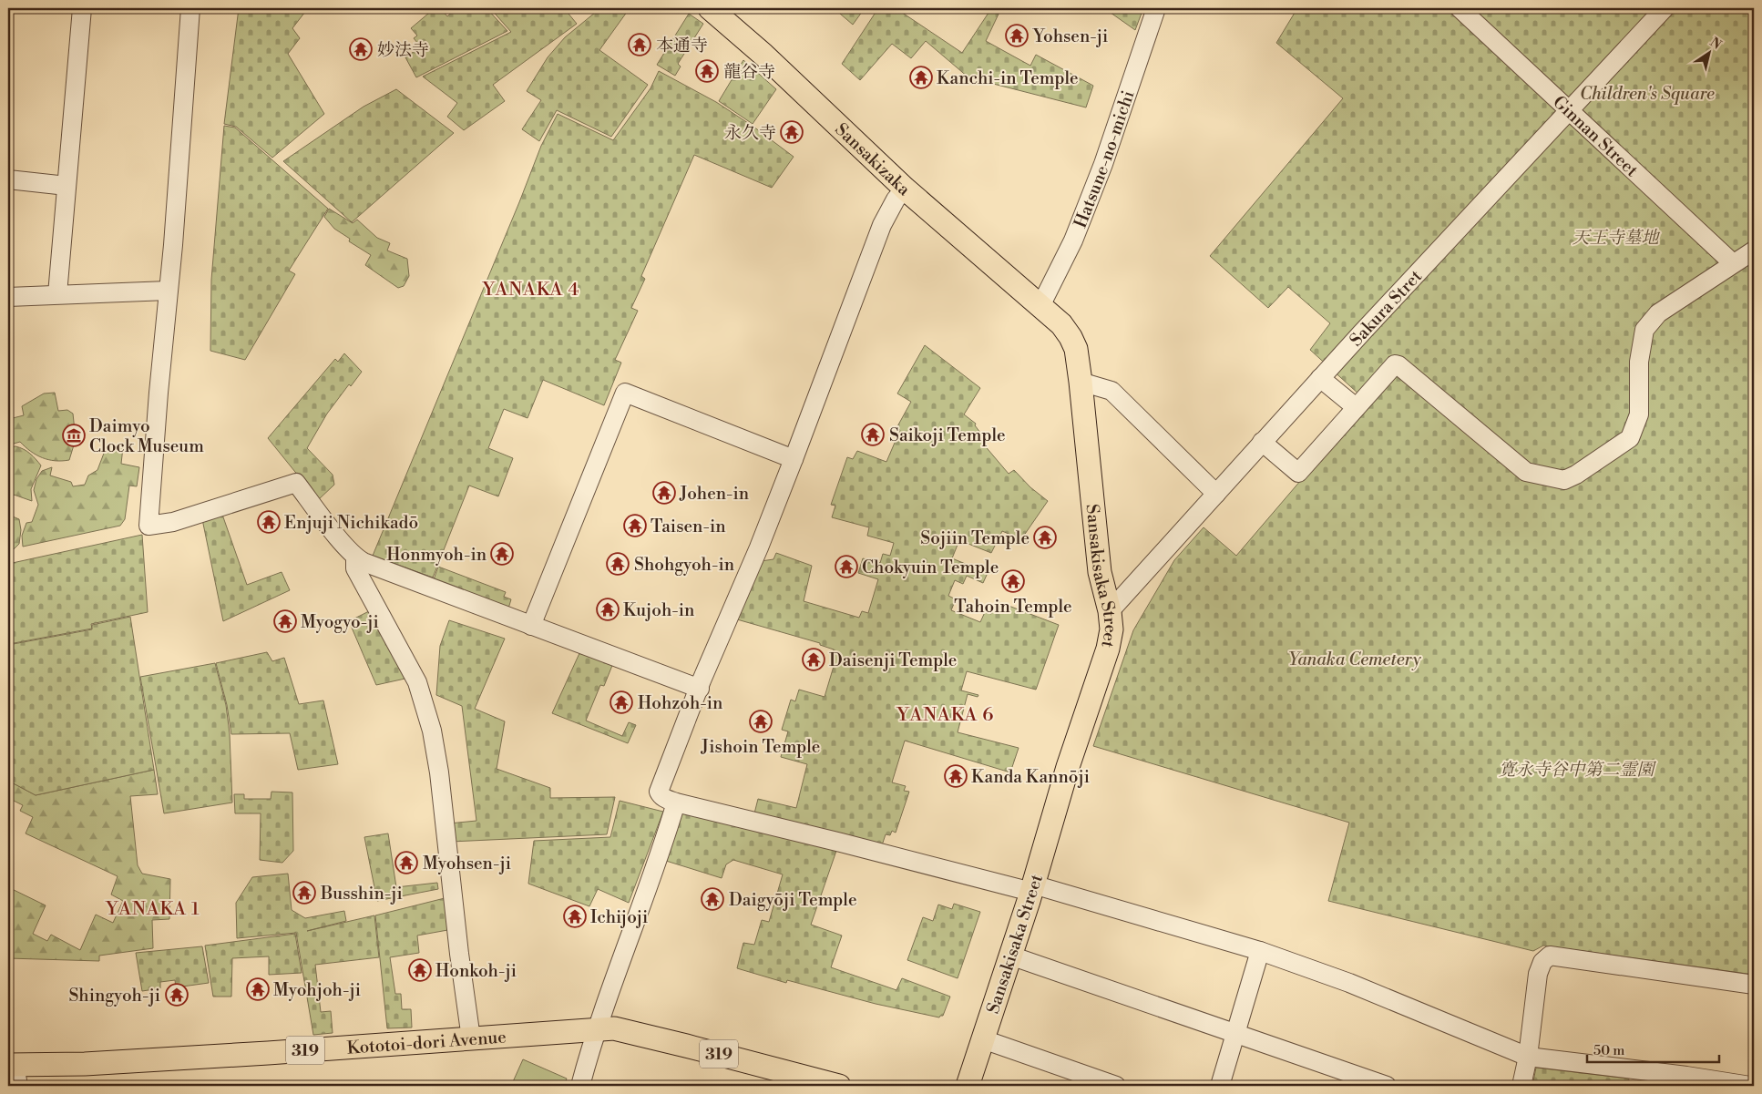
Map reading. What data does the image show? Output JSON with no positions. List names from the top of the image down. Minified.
{"streets":{"main road":["Sansakizaka","Sansakisaka Street","Kototoi-dori Avenue","319"],"street":["Ginnan Street","Hatsune-no-michi","Sakura Stret"]},"crossings":[["Ginnan Street","Sakura Stret"],["Sansakizaka","Hatsune-no-michi"],["Sansakizaka","Sansakisaka Street"],["Hatsune-no-michi","Sansakisaka Street"],["Sakura Stret","Sansakisaka Street"]],"districts":["YANAKA 4","YANAKA 6","YANAKA 1"],"parks":["Children's Square","天王寺墓地","Yanaka Cemetery","寛永寺谷中第二霊園"],"places":{"temple":["Yohsen-ji","本通寺","妙法寺","龍谷寺","Kanchi-in Temple","永久寺","Saikoji Temple","Johen-in","Enjuji Nichikadō","Taisen-in","Sojiin Temple","Honmyoh-in","Shohgyoh-in","Chokyuin Temple","Tahoin Temple","Kujoh-in","Myogyo-ji","Daisenji Temple","Hohzoh-in","Jishoin Temple","Kanda Kannōji","Myohsen-ji","Busshin-ji","Daigyōji Temple","Ichijoji","Honkoh-ji","Myohjoh-ji","Shingyoh-ji"],"museum":["Daimyo Clock Museum"]},"scale_bar":"50 m","north":"top right"}
